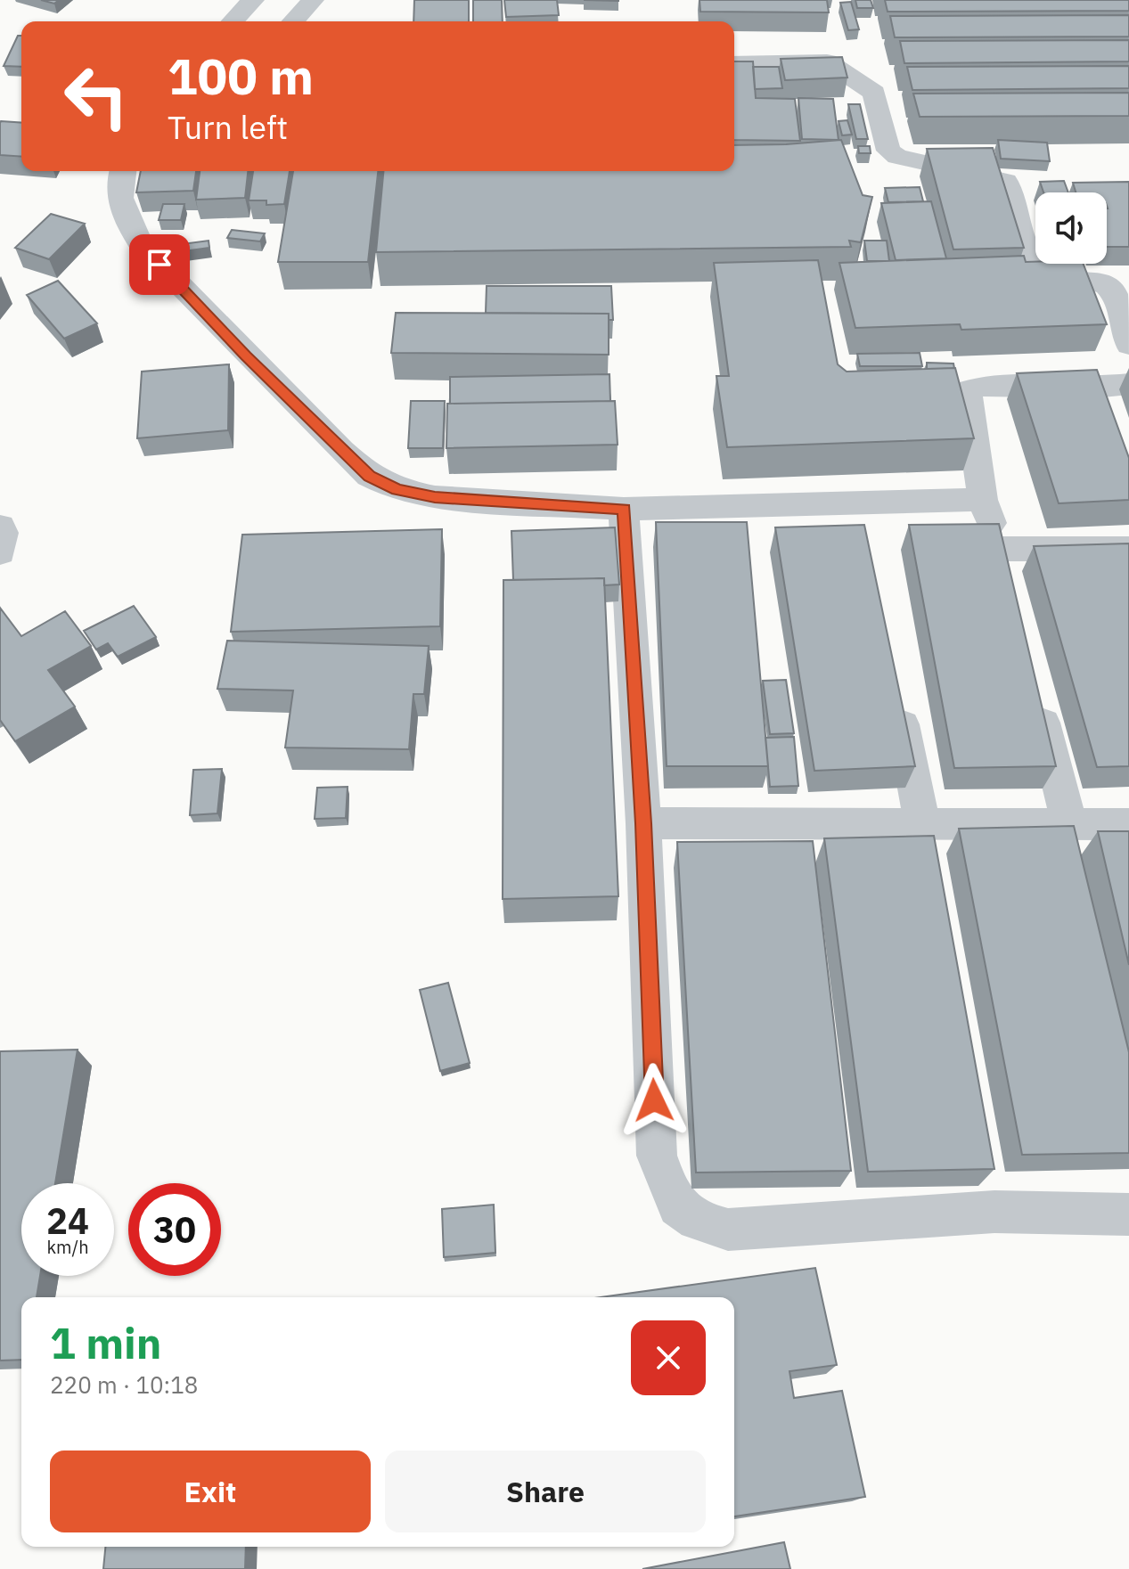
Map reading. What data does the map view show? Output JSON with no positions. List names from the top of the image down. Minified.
{"page":{"turn":["100 m","Turn left"],"speed":"24 km/h","limit":"30","heading":["1 min","220 m · 10:18"],"buttons":["Exit","Share"]}}
